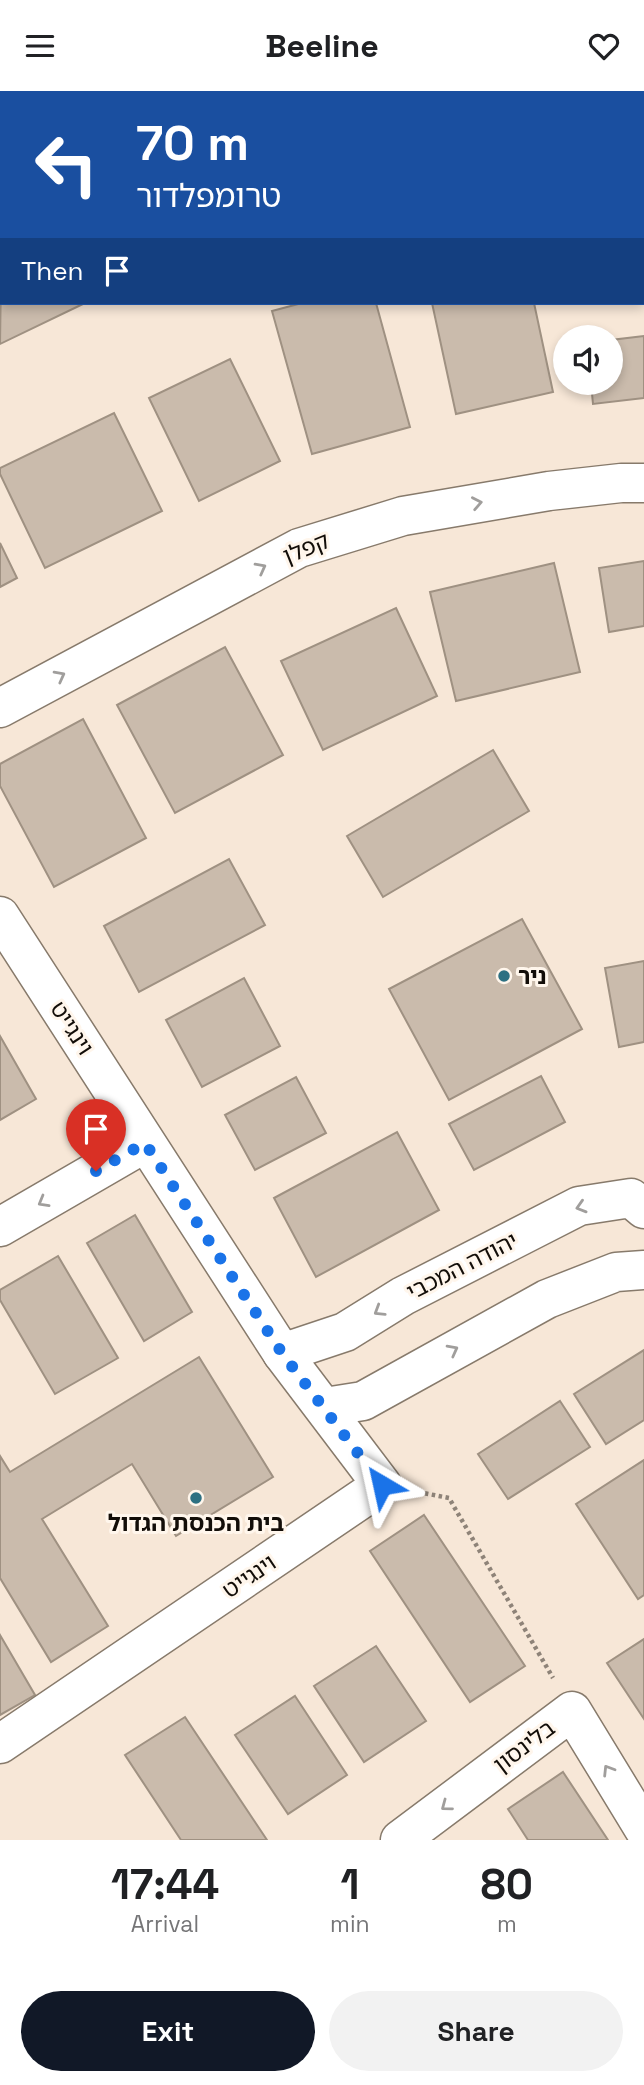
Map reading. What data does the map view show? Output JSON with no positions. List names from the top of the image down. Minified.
{"streets":{"street":["קפלן","וינגייט","יהודה המכבי","בלינסון"]},"crossings":[["וינגייט","יהודה המכבי"]],"one_way":["קפלן"],"places":["ניר","בית הכנסת הגדול"],"page":{"header":"Beeline","turn":["70 m","טרומפלדור"],"then":"Then","eta":["17:44","Arrival","1","min","80","m"],"buttons":["Exit","Share"]}}
